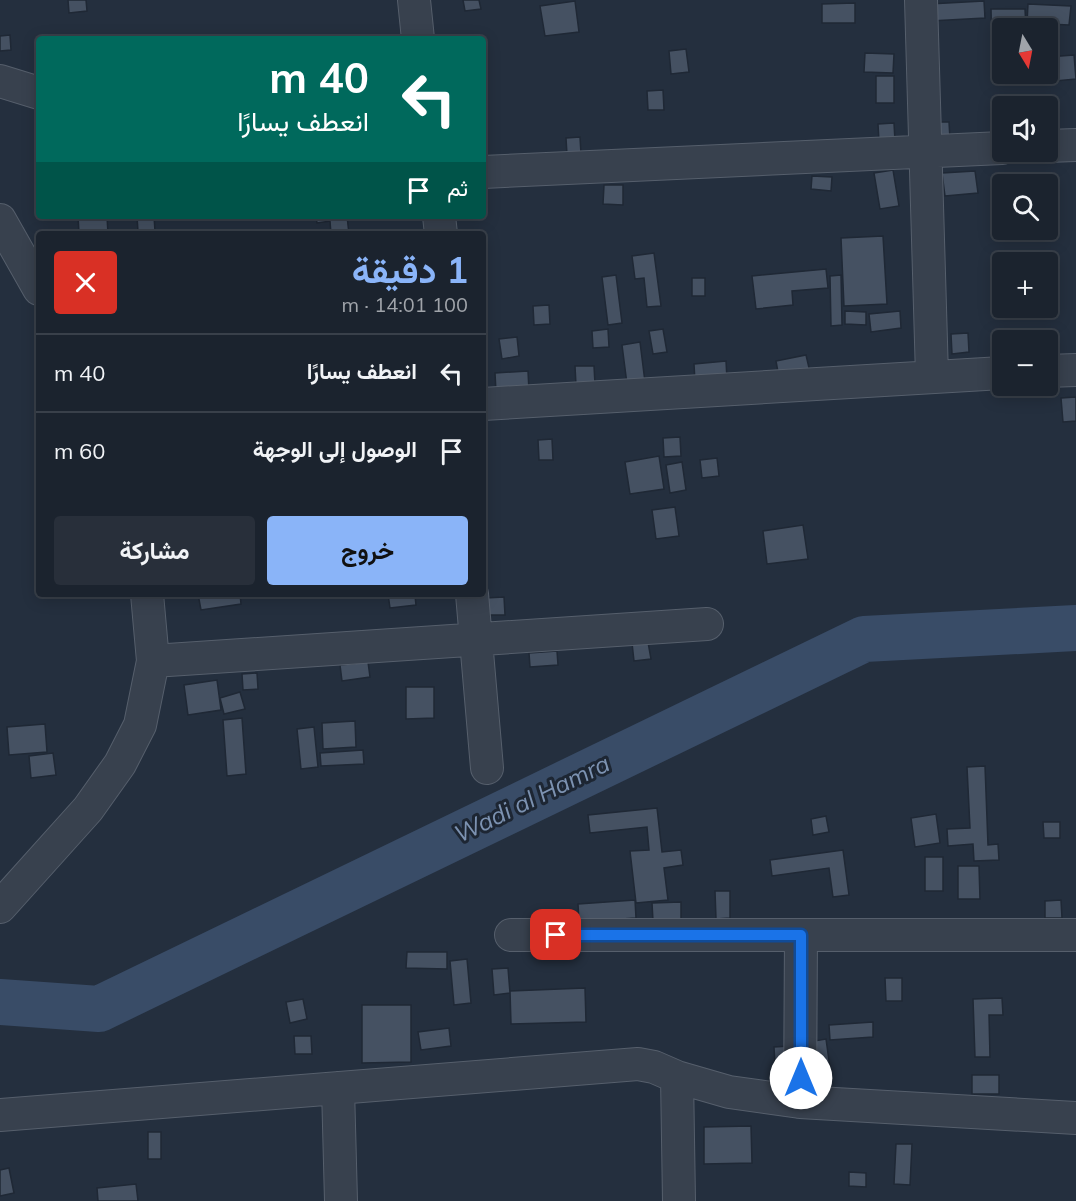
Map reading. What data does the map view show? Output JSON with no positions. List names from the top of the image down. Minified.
{"water":["Wadi al Hamra"],"north":"bottom","page":{"map_buttons":["+","−"],"turn":["40 m","انعطف يسارًا"],"then":"ثم","heading":["1 دقيقة","100 m · 14:01"],"list":[{"name":"انعطف يسارًا","value":"40 m"},{"name":"الوصول إلى الوجهة","value":"60 m"}],"buttons":["خروج","مشاركة"]}}
